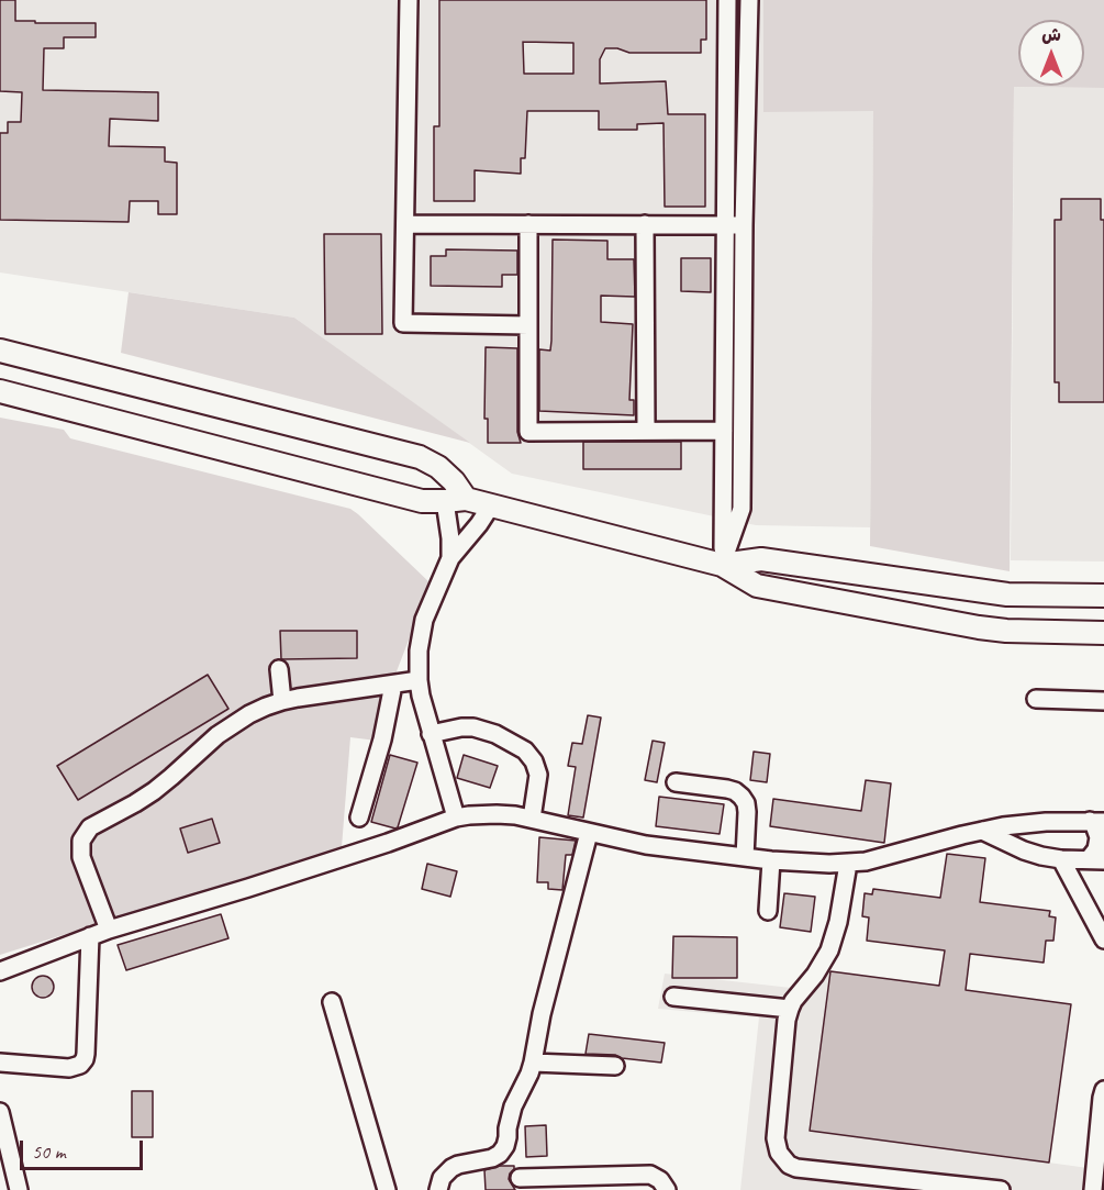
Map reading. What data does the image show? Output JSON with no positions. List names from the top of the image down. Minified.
{"scale_bar":"50 m","north":"top"}
